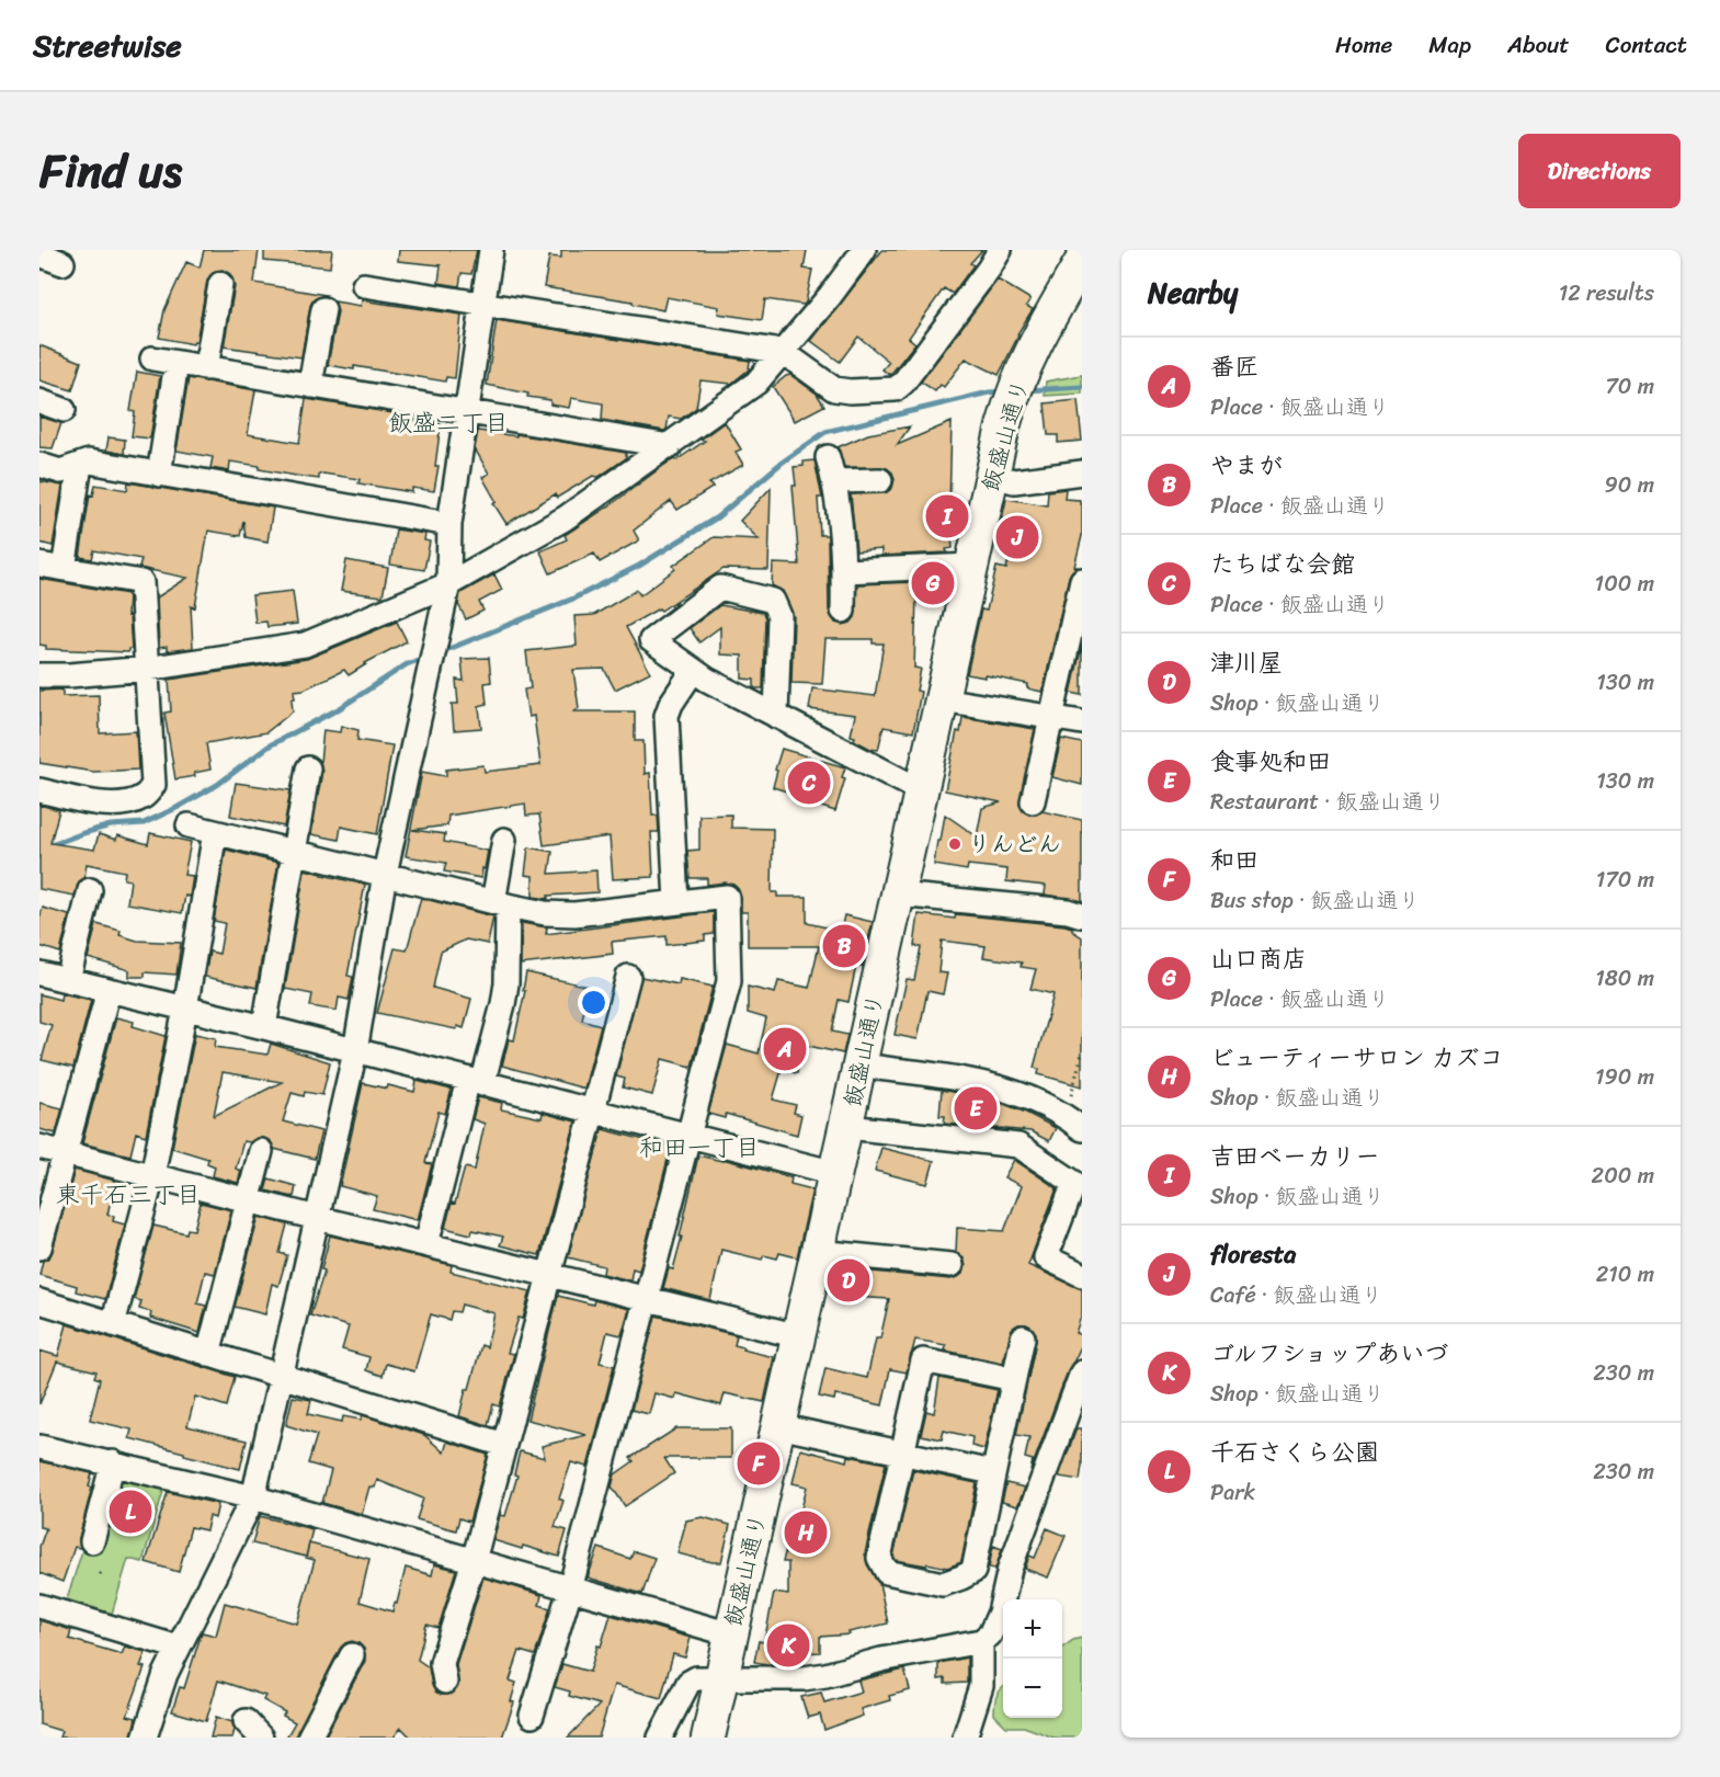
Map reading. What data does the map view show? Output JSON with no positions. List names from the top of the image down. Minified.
{"streets":{"street":["飯盛山通り"]},"districts":["飯盛二丁目","和田一丁目","東千石三丁目"],"places":["りんどん"],"page":{"header":"Streetwise","nav":["Home","Map","About","Contact"],"title":"Find us","buttons":"Directions","heading":["Nearby","12 results"],"list":[{"mark":"A","name":"番匠","note":"Place · 飯盛山通り","value":"70 m"},{"mark":"B","name":"やまが","note":"Place · 飯盛山通り","value":"90 m"},{"mark":"C","name":"たちばな会館","note":"Place · 飯盛山通り","value":"100 m"},{"mark":"D","name":"津川屋","note":"Shop · 飯盛山通り","value":"130 m"},{"mark":"E","name":"食事処和田","note":"Restaurant · 飯盛山通り","value":"130 m"},{"mark":"F","name":"和田","note":"Bus stop · 飯盛山通り","value":"170 m"},{"mark":"G","name":"山口商店","note":"Place · 飯盛山通り","value":"180 m"},{"mark":"H","name":"ビューティーサロン カズコ","note":"Shop · 飯盛山通り","value":"190 m"},{"mark":"I","name":"吉田ベーカリー","note":"Shop · 飯盛山通り","value":"200 m"},{"mark":"J","name":"floresta","note":"Café · 飯盛山通り","value":"210 m"},{"mark":"K","name":"ゴルフショップあいづ","note":"Shop · 飯盛山通り","value":"230 m"},{"mark":"L","name":"千石さくら公園","note":"Park","value":"230 m"}],"pins":["I","J","G","C","B","A","E","D","F","L","H","K"],"map_buttons":["+","−"]}}
